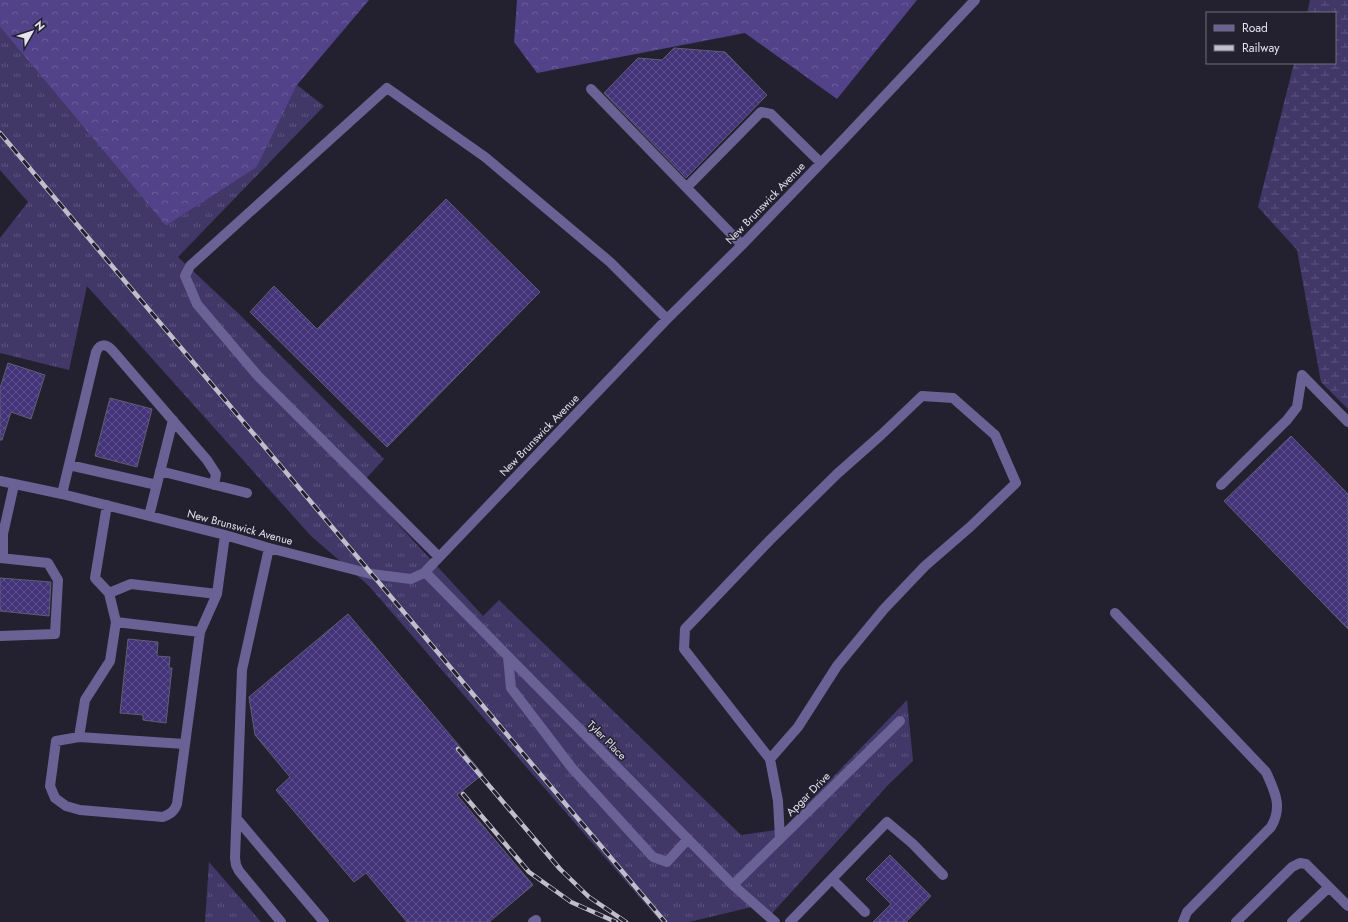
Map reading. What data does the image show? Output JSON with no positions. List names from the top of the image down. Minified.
{"streets":{"street":["New Brunswick Avenue","Tyler Place","Apgar Drive"]},"crossings":[["New Brunswick Avenue","Tyler Place"],["Tyler Place","Apgar Drive"]],"legend":["Road","Railway"],"north":"top right"}
